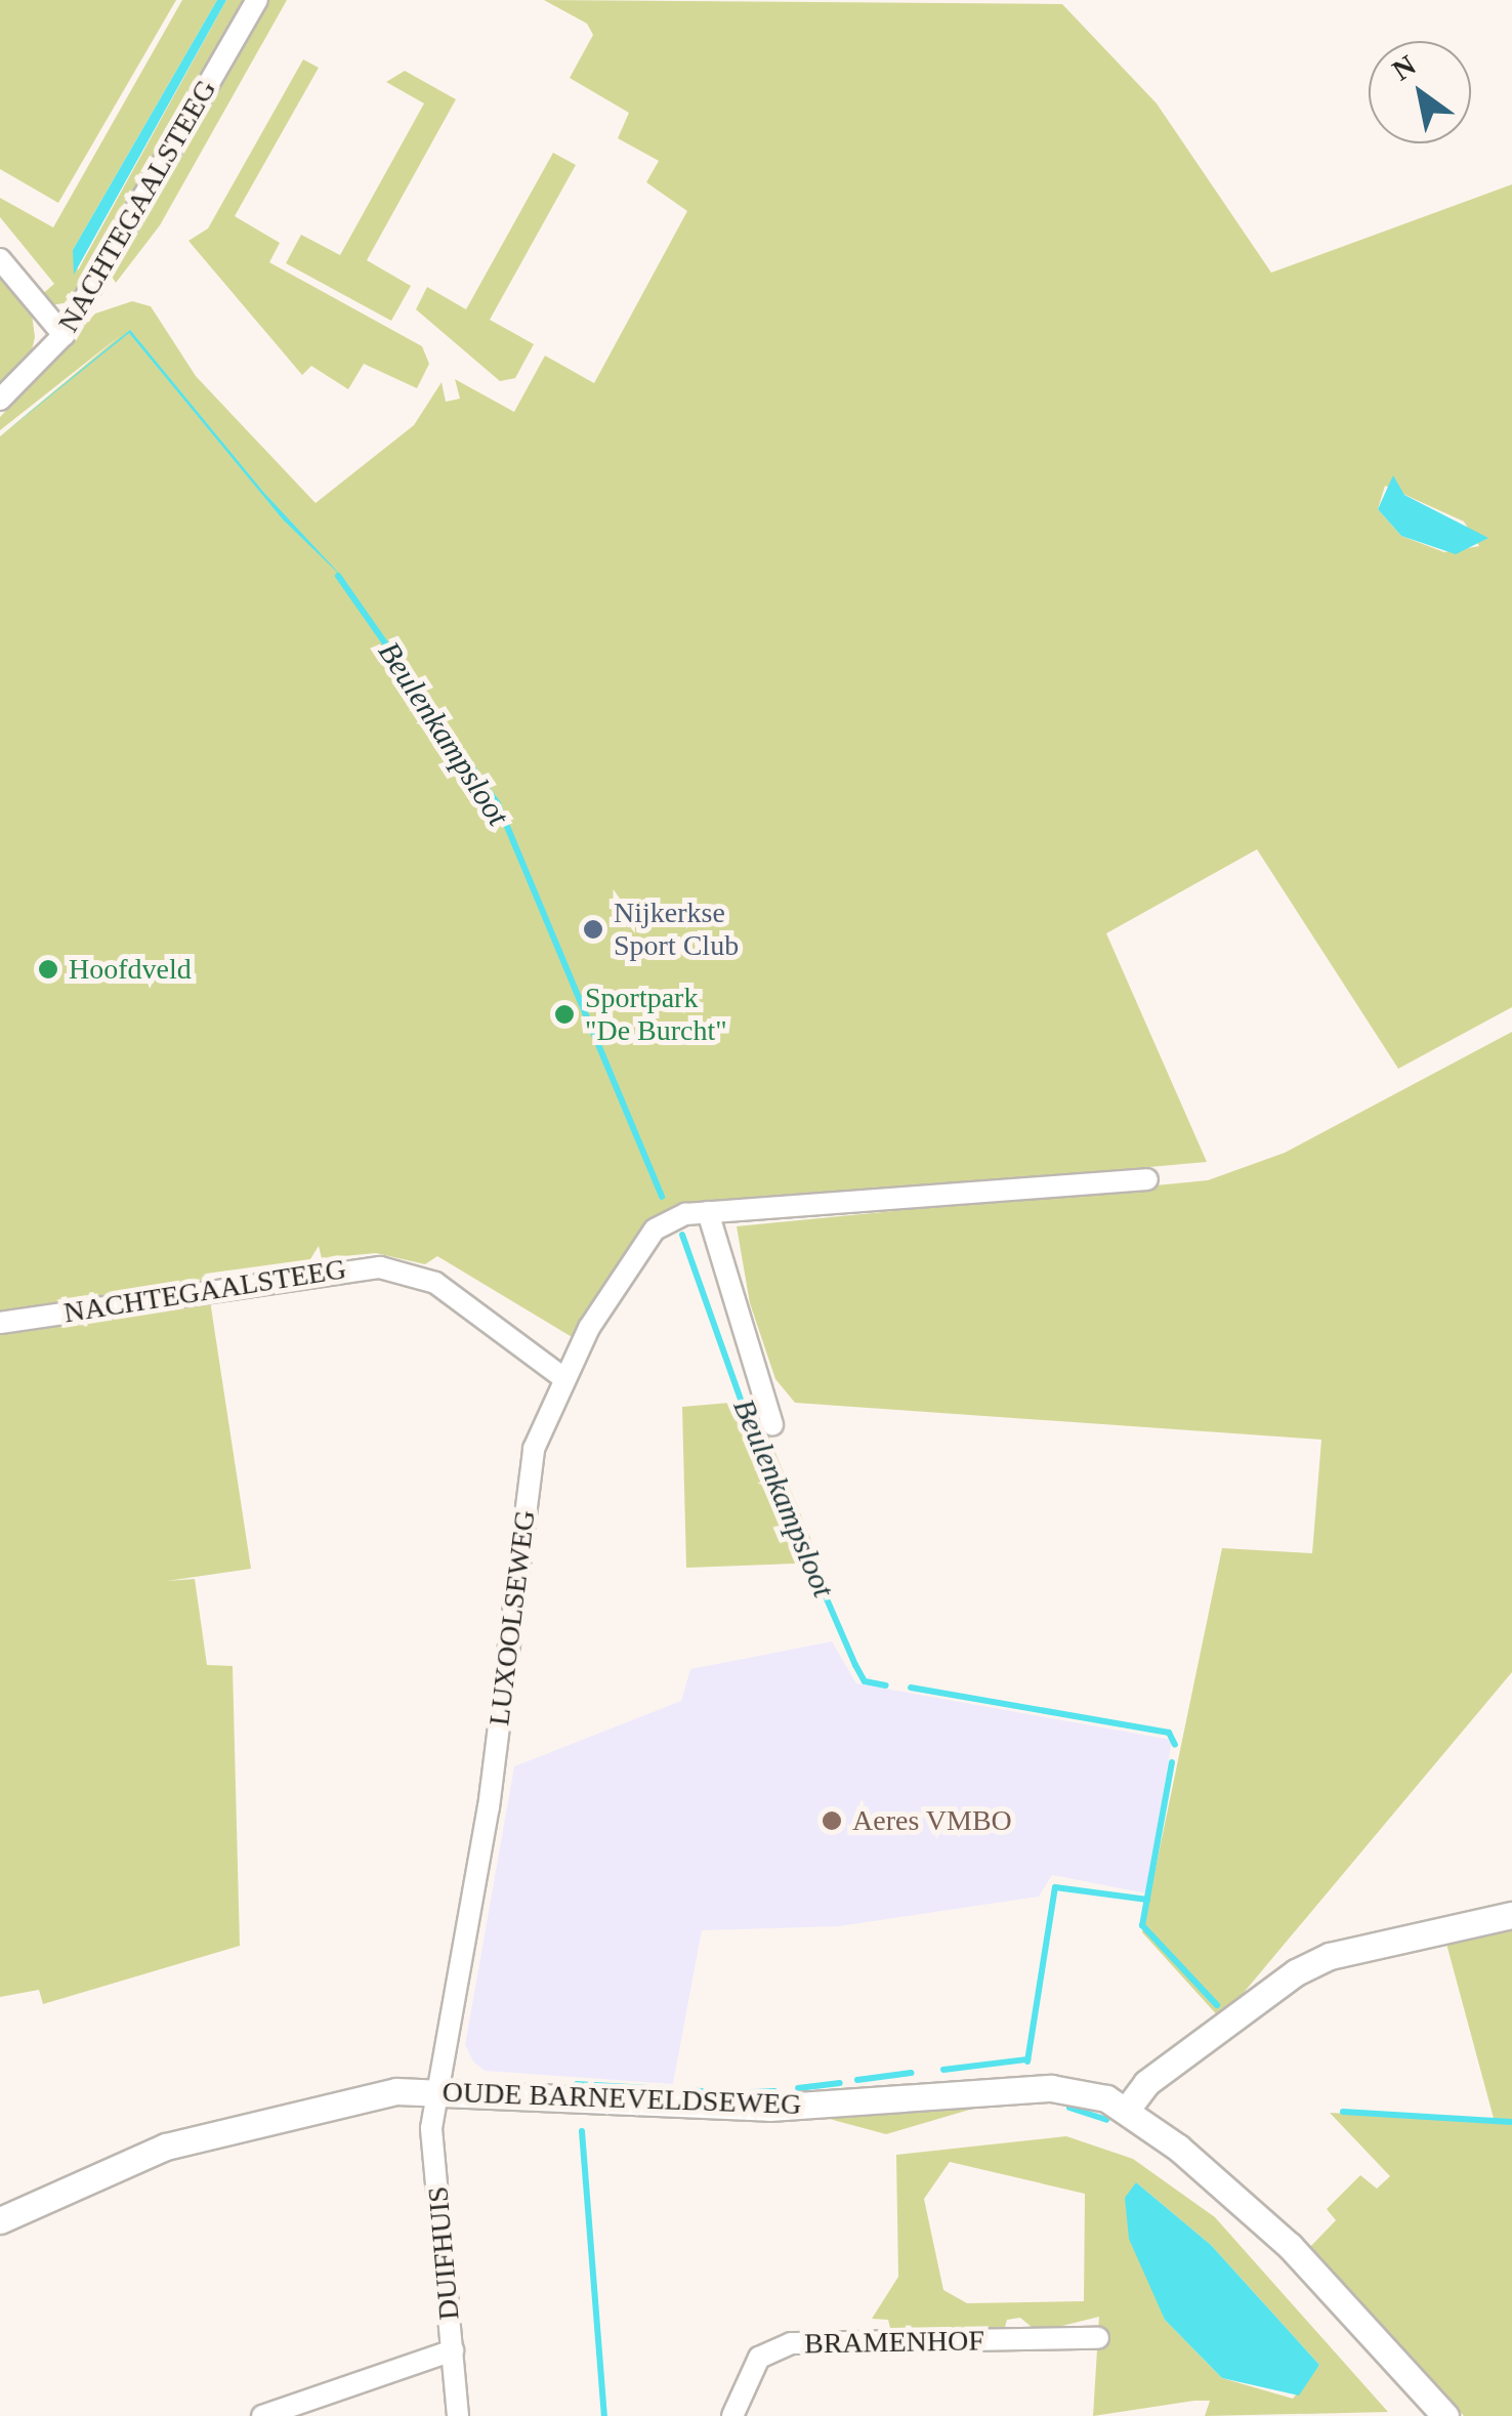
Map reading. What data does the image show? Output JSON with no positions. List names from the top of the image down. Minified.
{"streets":{"street":["NACHTEGAALSTEEG","LUXOOLSEWEG","OUDE BARNEVELDSEWEG","DUIFHUIS","BRAMENHOF"]},"crossings":[["NACHTEGAALSTEEG","LUXOOLSEWEG"],["LUXOOLSEWEG","OUDE BARNEVELDSEWEG"],["LUXOOLSEWEG","DUIFHUIS"],["OUDE BARNEVELDSEWEG","DUIFHUIS"]],"water":["Beulenkampsloot"],"places":["Nijkerkse Sport Club","Hoofdveld","Sportpark \"De Burcht\"","Aeres VMBO"],"north":"top left"}
